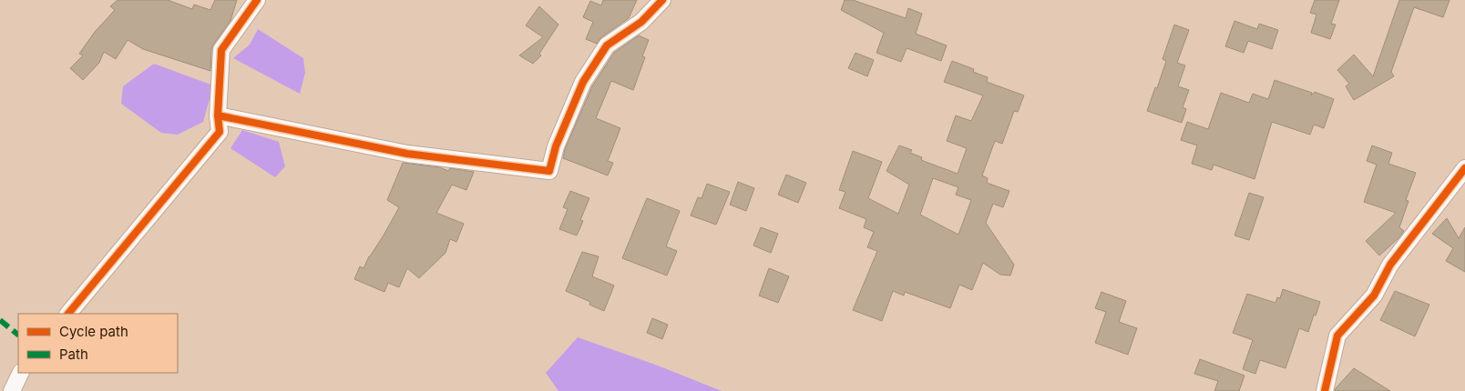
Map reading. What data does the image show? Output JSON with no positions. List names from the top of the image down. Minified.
{"legend":["Cycle path","Path"]}
